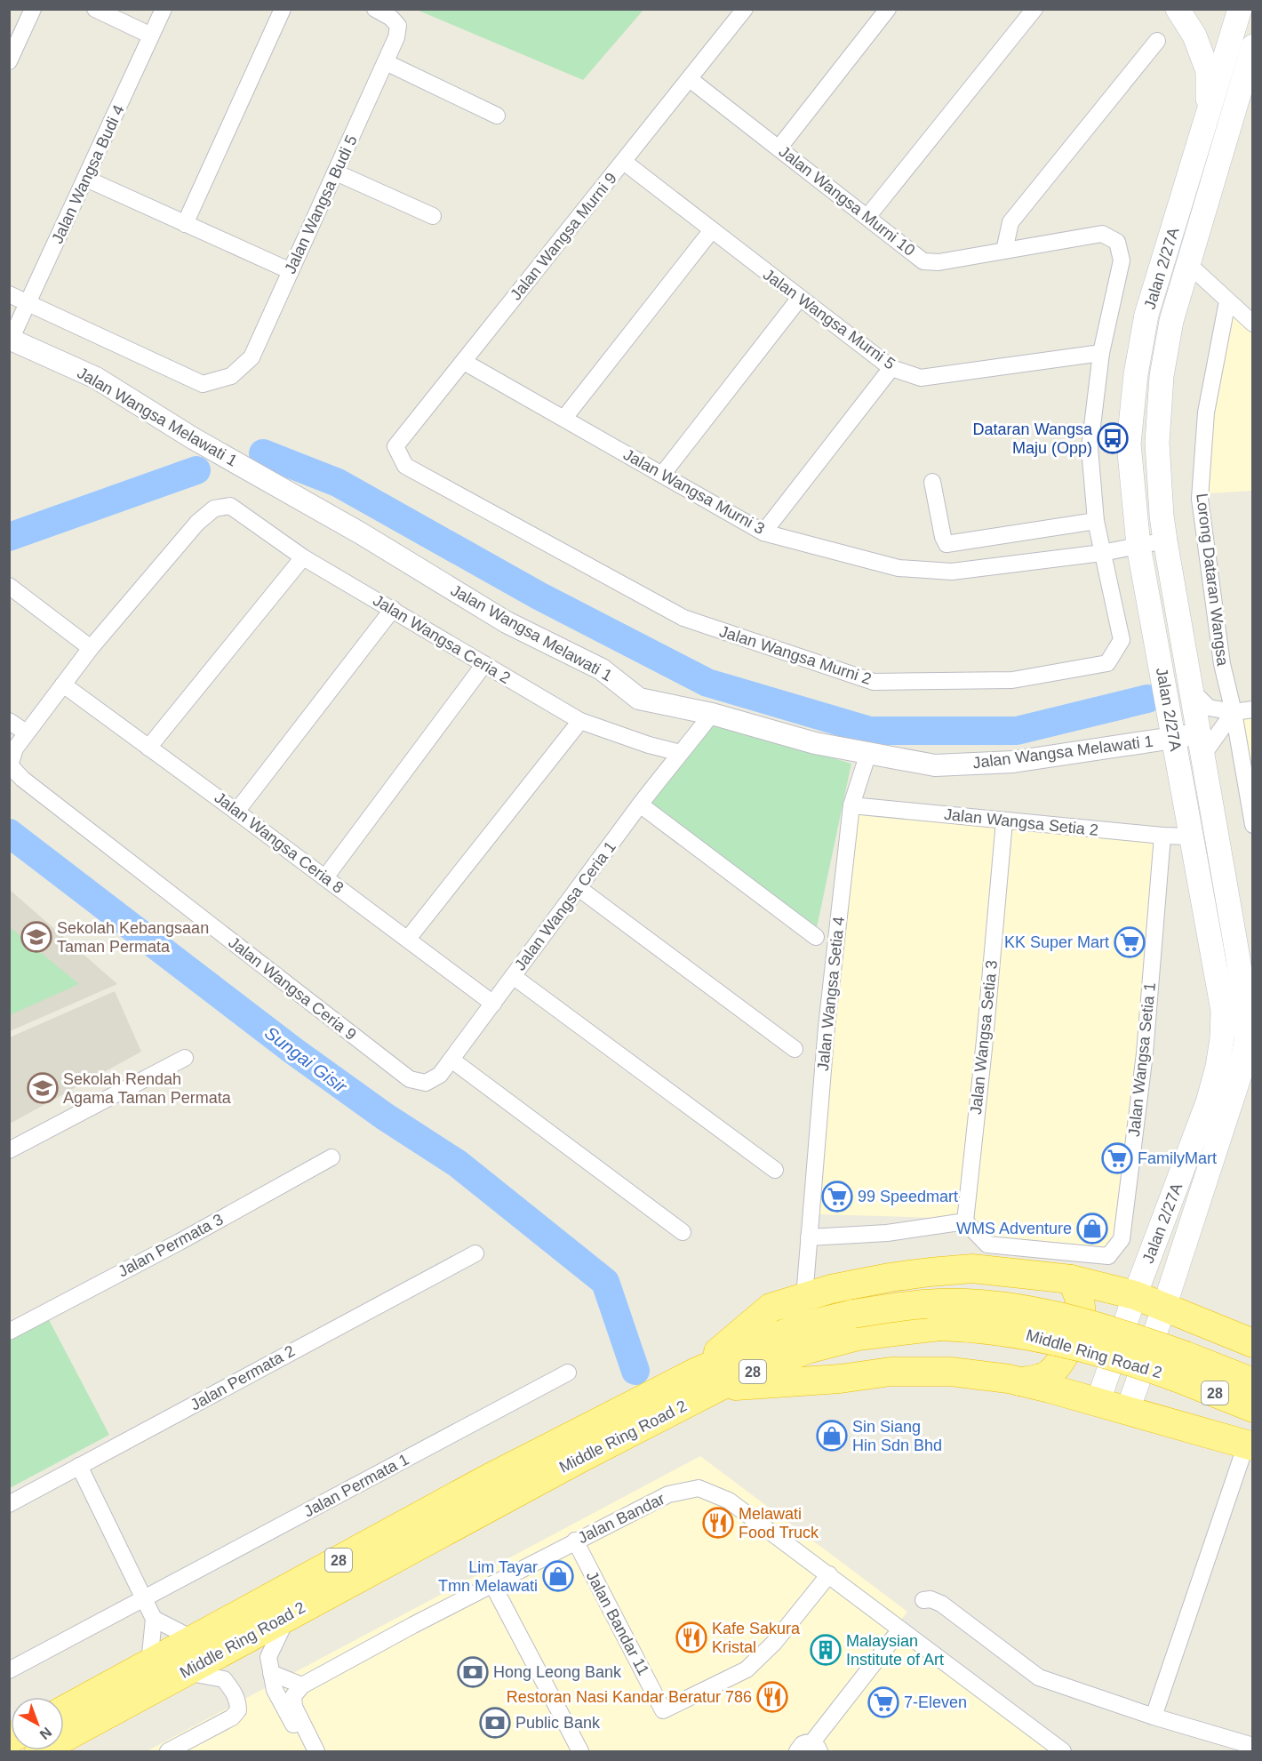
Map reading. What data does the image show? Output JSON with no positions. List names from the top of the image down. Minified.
{"streets":{"highway":["Middle Ring Road 2","28"],"main road":["Jalan 2/27A"],"street":["Jalan Wangsa Budi 4","Jalan Wangsa Murni 10","Jalan Wangsa Budi 5","Jalan Wangsa Murni 9","Jalan Wangsa Murni 5","Jalan Wangsa Melawati 1","Jalan Wangsa Murni 3","Lorong Dataran Wangsa","Jalan Wangsa Ceria 2","Jalan Wangsa Murni 2","Jalan Wangsa Setia 2","Jalan Wangsa Ceria 8","Jalan Wangsa Ceria 1","Jalan Wangsa Ceria 9","Jalan Wangsa Setia 4","Jalan Wangsa Setia 3","Jalan Wangsa Setia 1","Jalan Permata 3","Jalan Permata 2","Jalan Permata 1","Jalan Bandar","Jalan Bandar 11"]},"crossings":[["Jalan Wangsa Budi 4","Jalan Wangsa Budi 5"],["Jalan Wangsa Budi 4","Jalan Wangsa Melawati 1"],["Jalan Wangsa Murni 10","Jalan Wangsa Murni 9"],["Jalan Wangsa Murni 10","Jalan Wangsa Murni 2"],["Jalan Wangsa Murni 9","Jalan Wangsa Murni 5"],["Jalan Wangsa Murni 9","Jalan Wangsa Murni 3"],["Jalan Wangsa Murni 9","Jalan Wangsa Murni 2"],["Jalan 2/27A","Jalan Wangsa Melawati 1"],["Jalan 2/27A","Jalan Wangsa Murni 3"],["Jalan 2/27A","Jalan Wangsa Setia 2"],["Jalan Wangsa Murni 5","Jalan Wangsa Murni 2"],["Jalan Wangsa Melawati 1","Jalan Wangsa Ceria 1"],["Jalan Wangsa Melawati 1","Jalan Wangsa Setia 4"],["Jalan Wangsa Murni 3","Jalan Wangsa Murni 2"],["Jalan Wangsa Ceria 2","Jalan Wangsa Ceria 1"],["Jalan Wangsa Setia 2","Jalan Wangsa Setia 4"],["Jalan Wangsa Setia 2","Jalan Wangsa Setia 3"],["Jalan Wangsa Setia 2","Jalan Wangsa Setia 1"],["Jalan Wangsa Ceria 8","Jalan Wangsa Ceria 1"],["Jalan Wangsa Ceria 1","Jalan Wangsa Ceria 9"],["Jalan Wangsa Setia 3","Jalan Wangsa Setia 1"],["Jalan Bandar","Jalan Bandar 11"]],"water":["Sungai Gisir"],"places":{"bus stop":["Dataran Wangsa Maju (Opp)"],"school or university":["Sekolah Kebangsaan Taman Permata","Sekolah Rendah Agama Taman Permata"],"supermarket":["KK Super Mart","FamilyMart","99 Speedmart","7-Eleven"],"shop":["WMS Adventure","Sin Siang Hin Sdn Bhd","Lim Tayar Tmn Melawati"],"restaurant":["Melawati Food Truck","Kafe Sakura Kristal","Restoran Nasi Kandar Beratur 786"],"building":["Malaysian Institute of Art"],"bank":["Hong Leong Bank","Public Bank"]},"north":"bottom right"}
